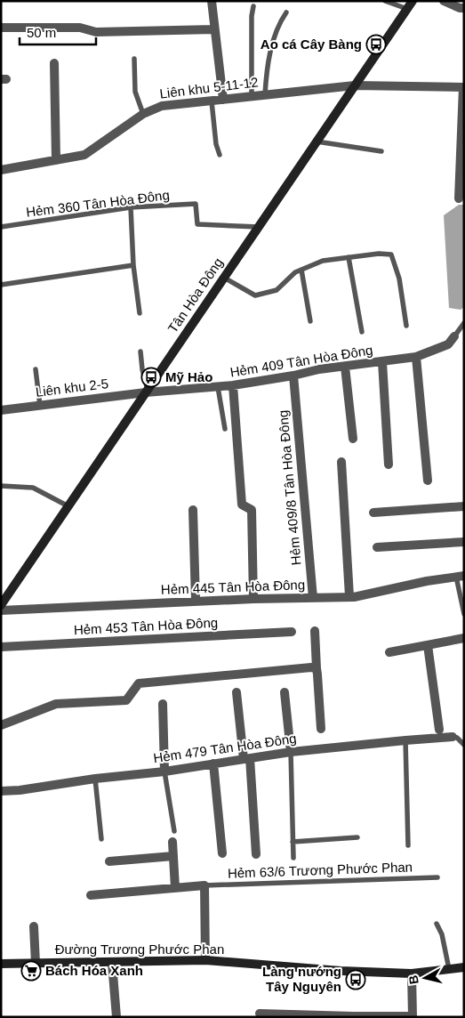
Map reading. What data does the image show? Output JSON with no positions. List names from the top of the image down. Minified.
{"streets":{"street":["Liên khu 5-11-12","Tân Hòa Đông","Hẻm 409 Tân Hòa Đông","Liên khu 2-5","Hẻm 409/8 Tân Hòa Đông","Hẻm 445 Tân Hòa Đông","Hẻm 453 Tân Hòa Đông","Hẻm 479 Tân Hòa Đông","Đường Trương Phước Phan"],"lane":["Hẻm 360 Tân Hòa Đông","Hẻm 63/6 Trương Phước Phan"]},"crossings":[["Liên khu 5-11-12","Tân Hòa Đông"],["Hẻm 360 Tân Hòa Đông","Tân Hòa Đông"],["Tân Hòa Đông","Hẻm 409 Tân Hòa Đông"],["Tân Hòa Đông","Liên khu 2-5"],["Hẻm 409 Tân Hòa Đông","Liên khu 2-5"],["Hẻm 409 Tân Hòa Đông","Hẻm 409/8 Tân Hòa Đông"],["Hẻm 409/8 Tân Hòa Đông","Hẻm 445 Tân Hòa Đông"]],"places":{"bus stop":["Ao cá Cây Bàng","Mỹ Hảo","Làng nướng Tây Nguyên"],"supermarket":["Bách Hóa Xanh"]},"scale_bar":"50 m","north":"left"}
